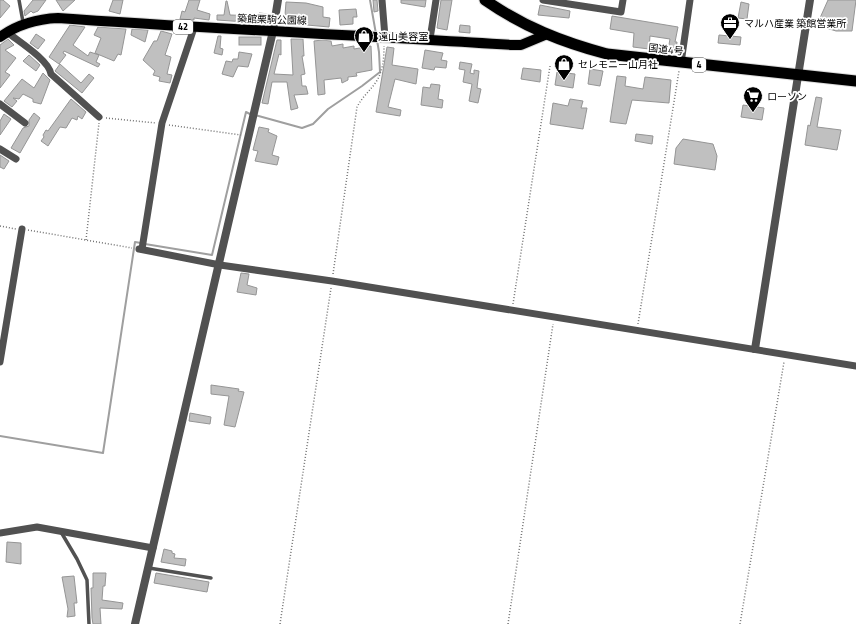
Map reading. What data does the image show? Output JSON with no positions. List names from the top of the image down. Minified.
{"streets":{"highway":["国道4号","4"],"main road":["築館栗駒公園線","42"]},"crossings":[["築館栗駒公園線","国道4号"]],"places":{"office":["マルハ産業 築館営業所"],"shop":["遠山美容室","セレモニー山月社"],"supermarket":["ローソン"]}}
